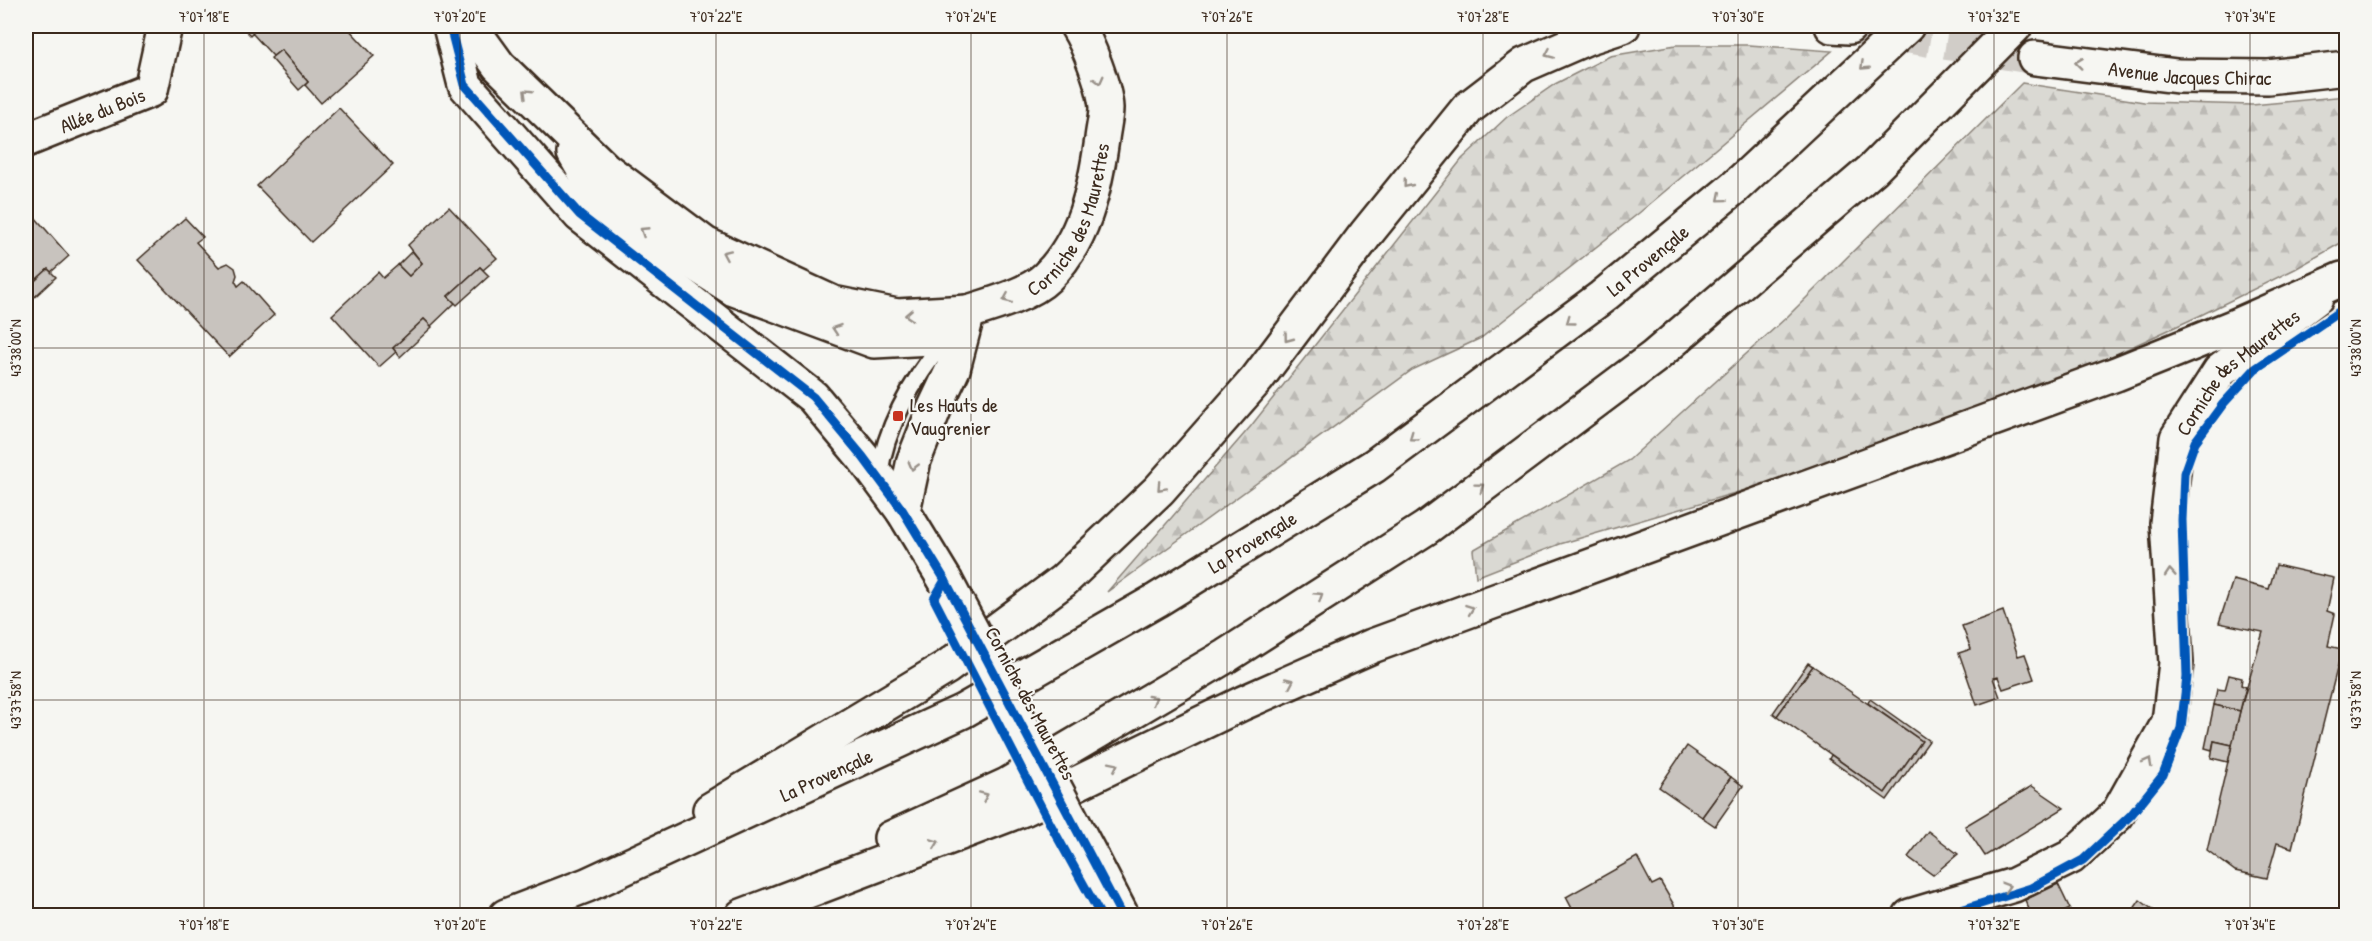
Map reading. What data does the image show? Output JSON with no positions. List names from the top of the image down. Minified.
{"streets":{"main road":["Avenue Jacques Chirac","Allée du Bois","Corniche des Maurettes","La Provençale"]},"places":{"transit":["Les Hauts de Vaugrenier"]},"coordinates":["7°07'18\"E","7°07'20\"E","7°07'22\"E","7°07'24\"E","7°07'26\"E","7°07'28\"E","7°07'30\"E","7°07'32\"E","7°07'34\"E","43°38'00\"N","43°37'58\"N"]}
